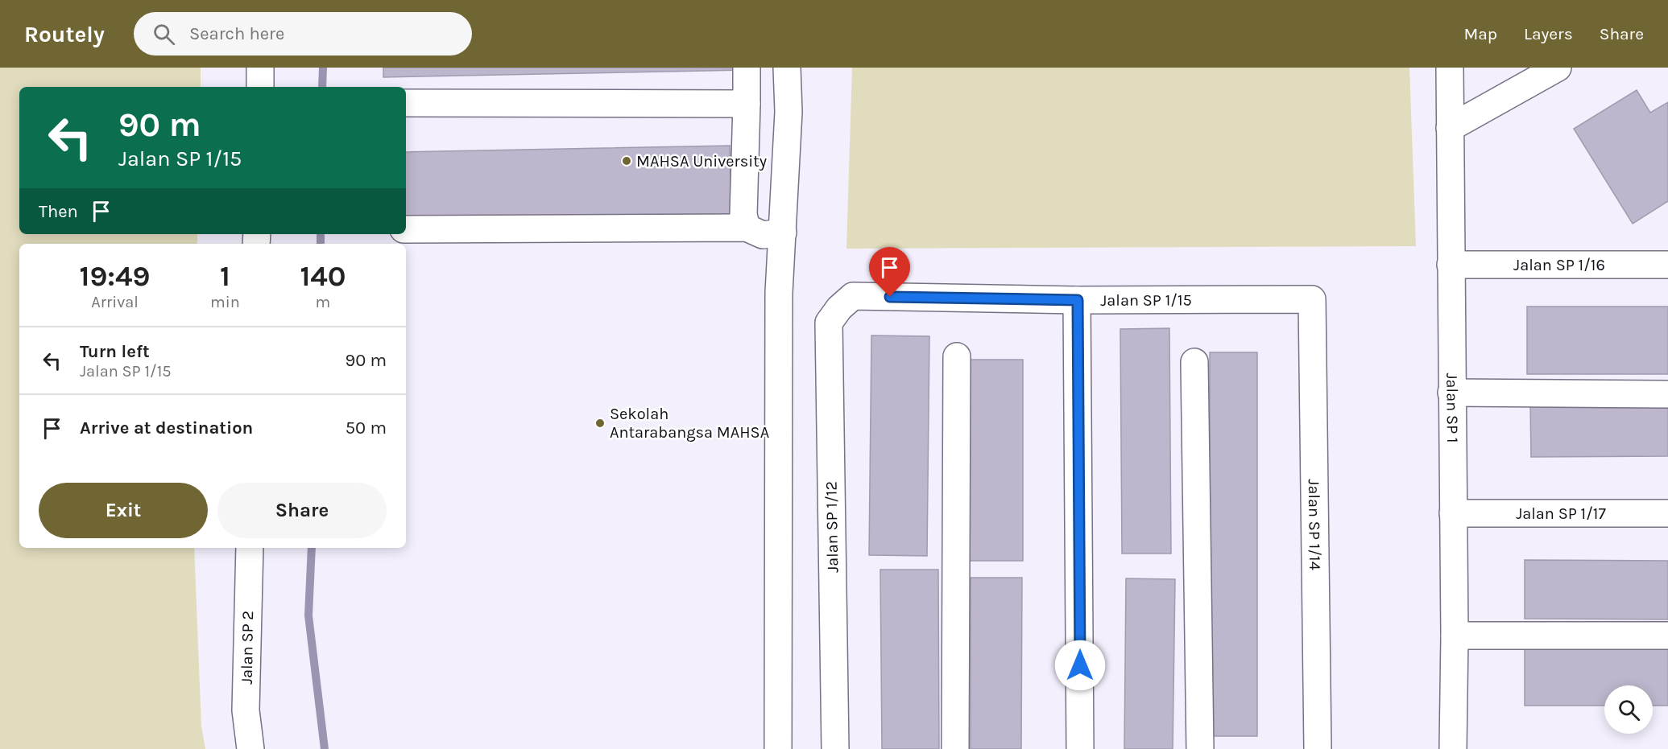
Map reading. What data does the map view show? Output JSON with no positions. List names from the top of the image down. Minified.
{"streets":{"street":["Jalan SP 1/16","Jalan SP 1/15","Jalan SP 1","Jalan SP 1/17","Jalan SP 1/14","Jalan SP 1/12","Jalan SP 2"]},"crossings":[["Jalan SP 1/16","Jalan SP 1"],["Jalan SP 1/15","Jalan SP 1/14"],["Jalan SP 1/15","Jalan SP 1/12"],["Jalan SP 1","Jalan SP 1/17"]],"places":["MAHSA University","Sekolah Antarabangsa MAHSA"],"page":{"header":"Routely","search":"Search here","nav":["Map","Layers","Share"],"turn":["90 m","Jalan SP 1/15"],"then":"Then","eta":["19:49","Arrival","1","min","140","m"],"list":[{"name":"Turn left","note":"Jalan SP 1/15","value":"90 m"},{"name":"Arrive at destination","value":"50 m"}],"buttons":["Exit","Share"]}}
